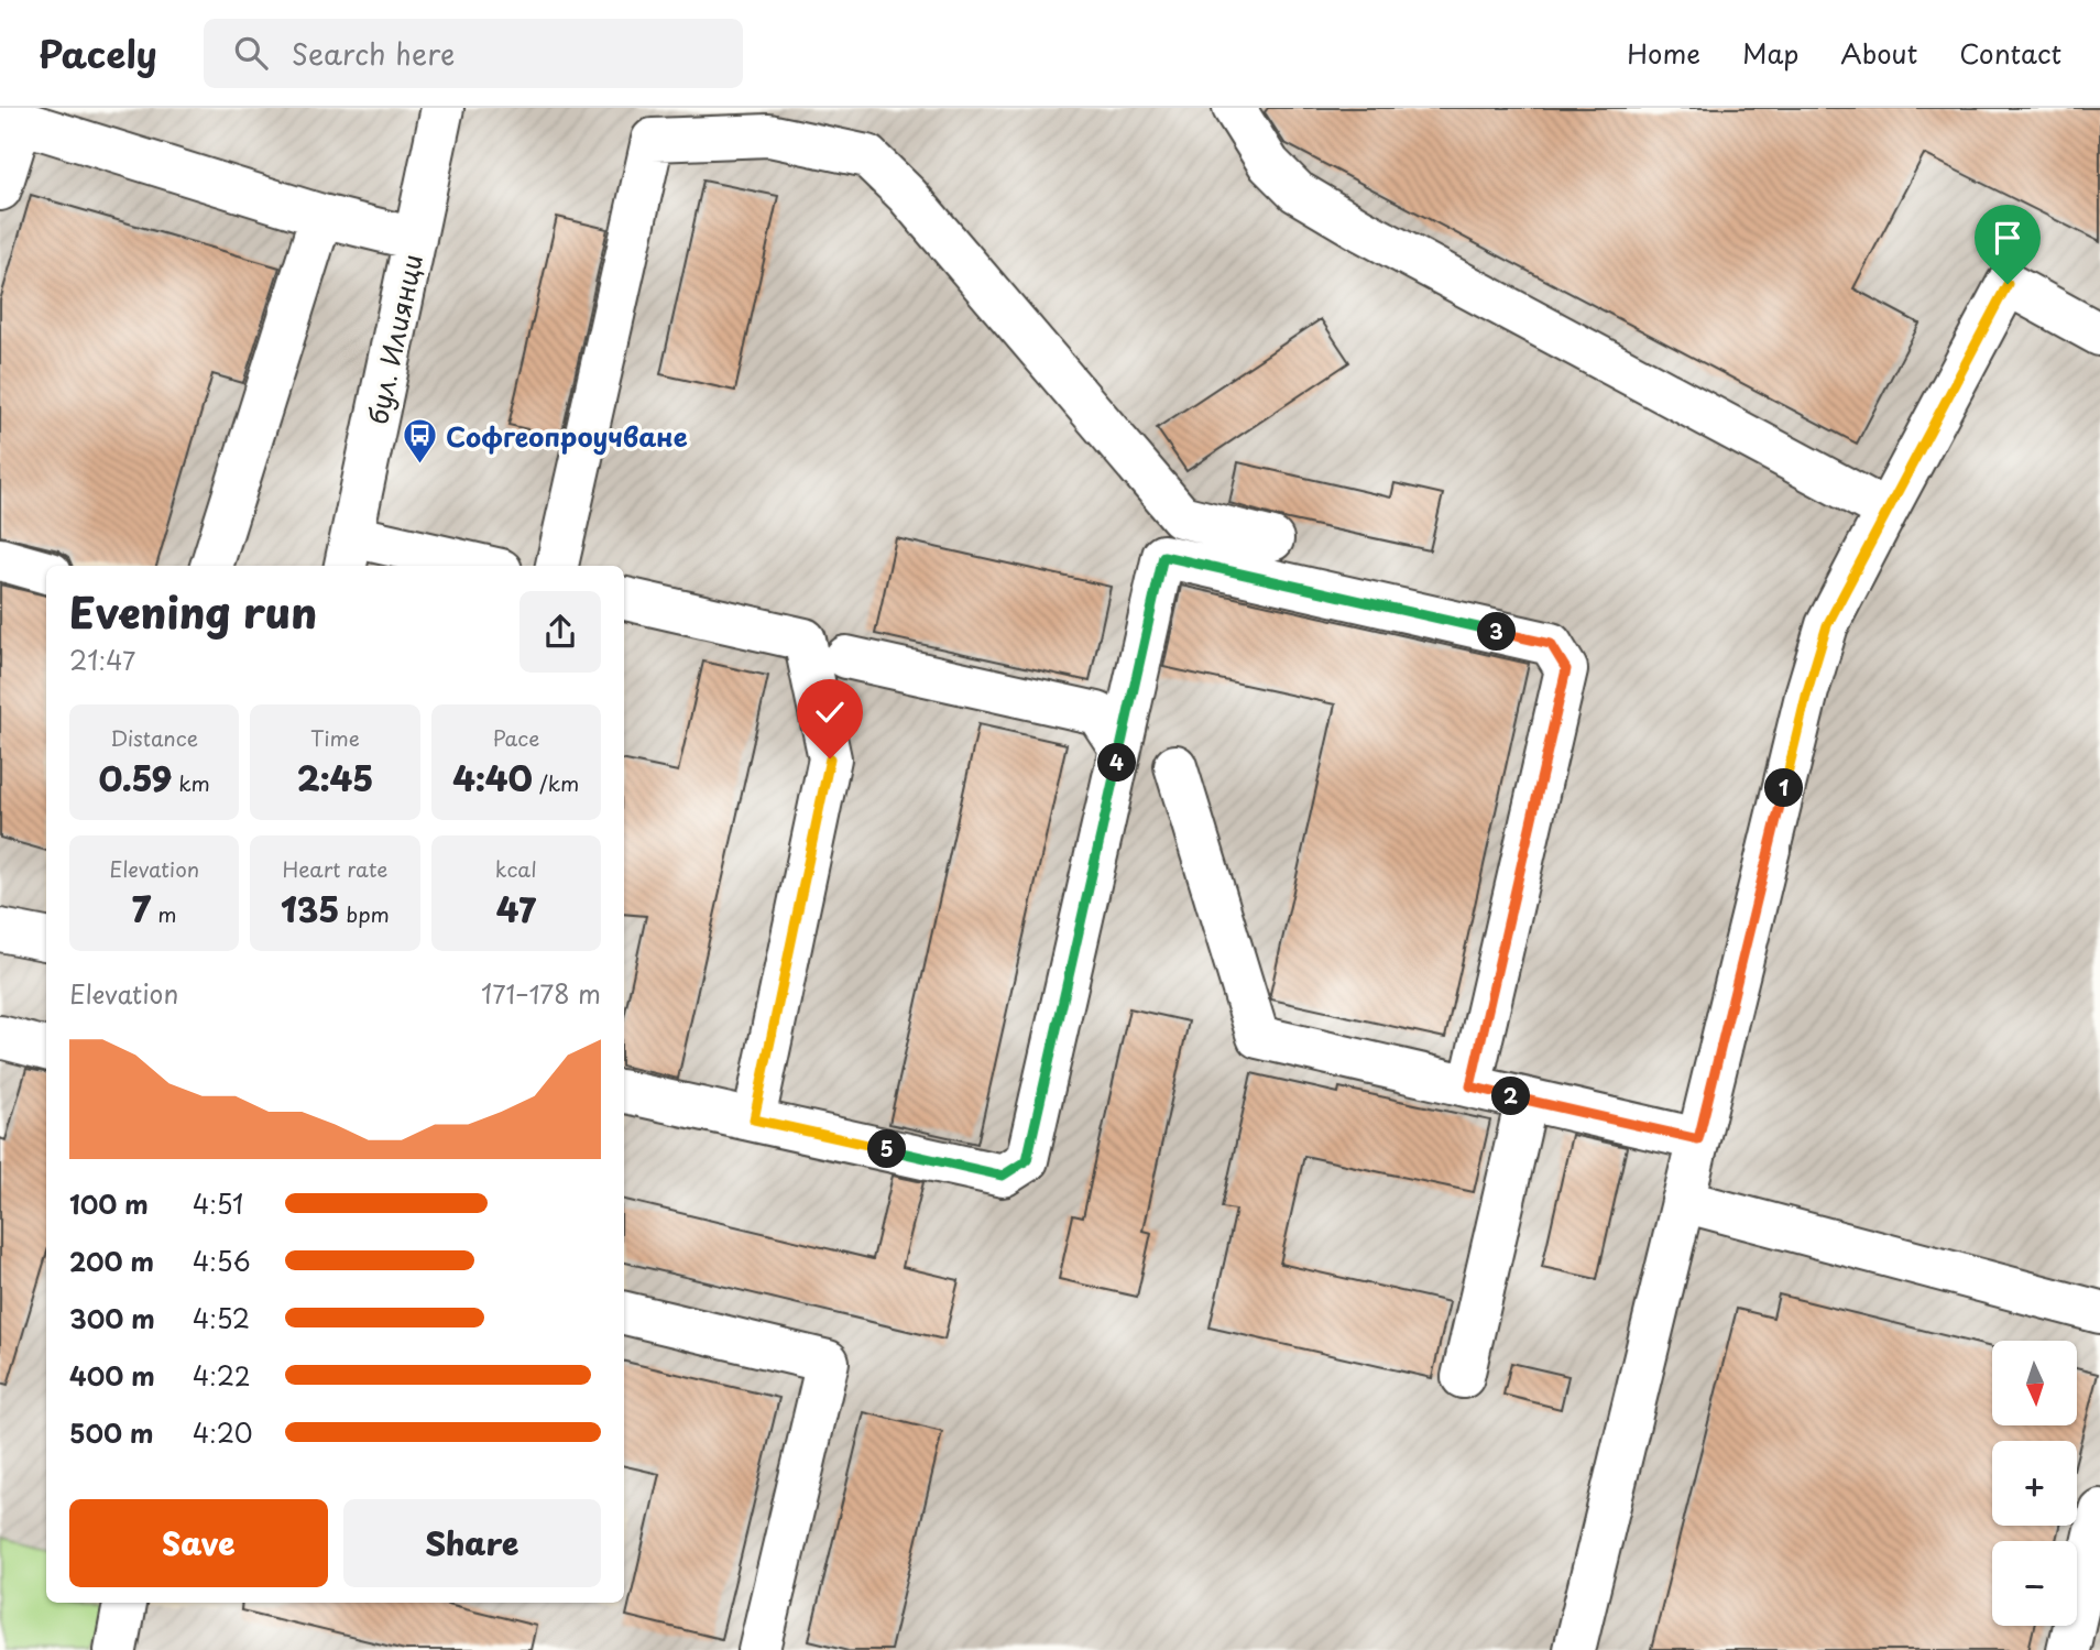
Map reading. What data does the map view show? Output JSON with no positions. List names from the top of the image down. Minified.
{"streets":{"street":["бул. Илиянци"]},"places":{"bus stop":["Софгеопроучване"]},"north":"bottom","page":{"header":"Pacely","search":"Search here","nav":["Home","Map","About","Contact"],"heading":["Evening run","21:47"],"pins":["3","4","1","2","5"],"stats":[["Distance","0.59 km"],["Time","2:45"],["Pace","4:40 /km"],["Elevation","7 m"],["Heart rate","135 bpm"],["kcal","47"]],"chart":["Elevation","171–178 m"],"list":[{"name":"100 m","note":"4:51"},{"name":"200 m","note":"4:56"},{"name":"300 m","note":"4:52"},{"name":"400 m","note":"4:22"},{"name":"500 m","note":"4:20"}],"map_buttons":["+","−"],"buttons":["Save","Share"]}}
